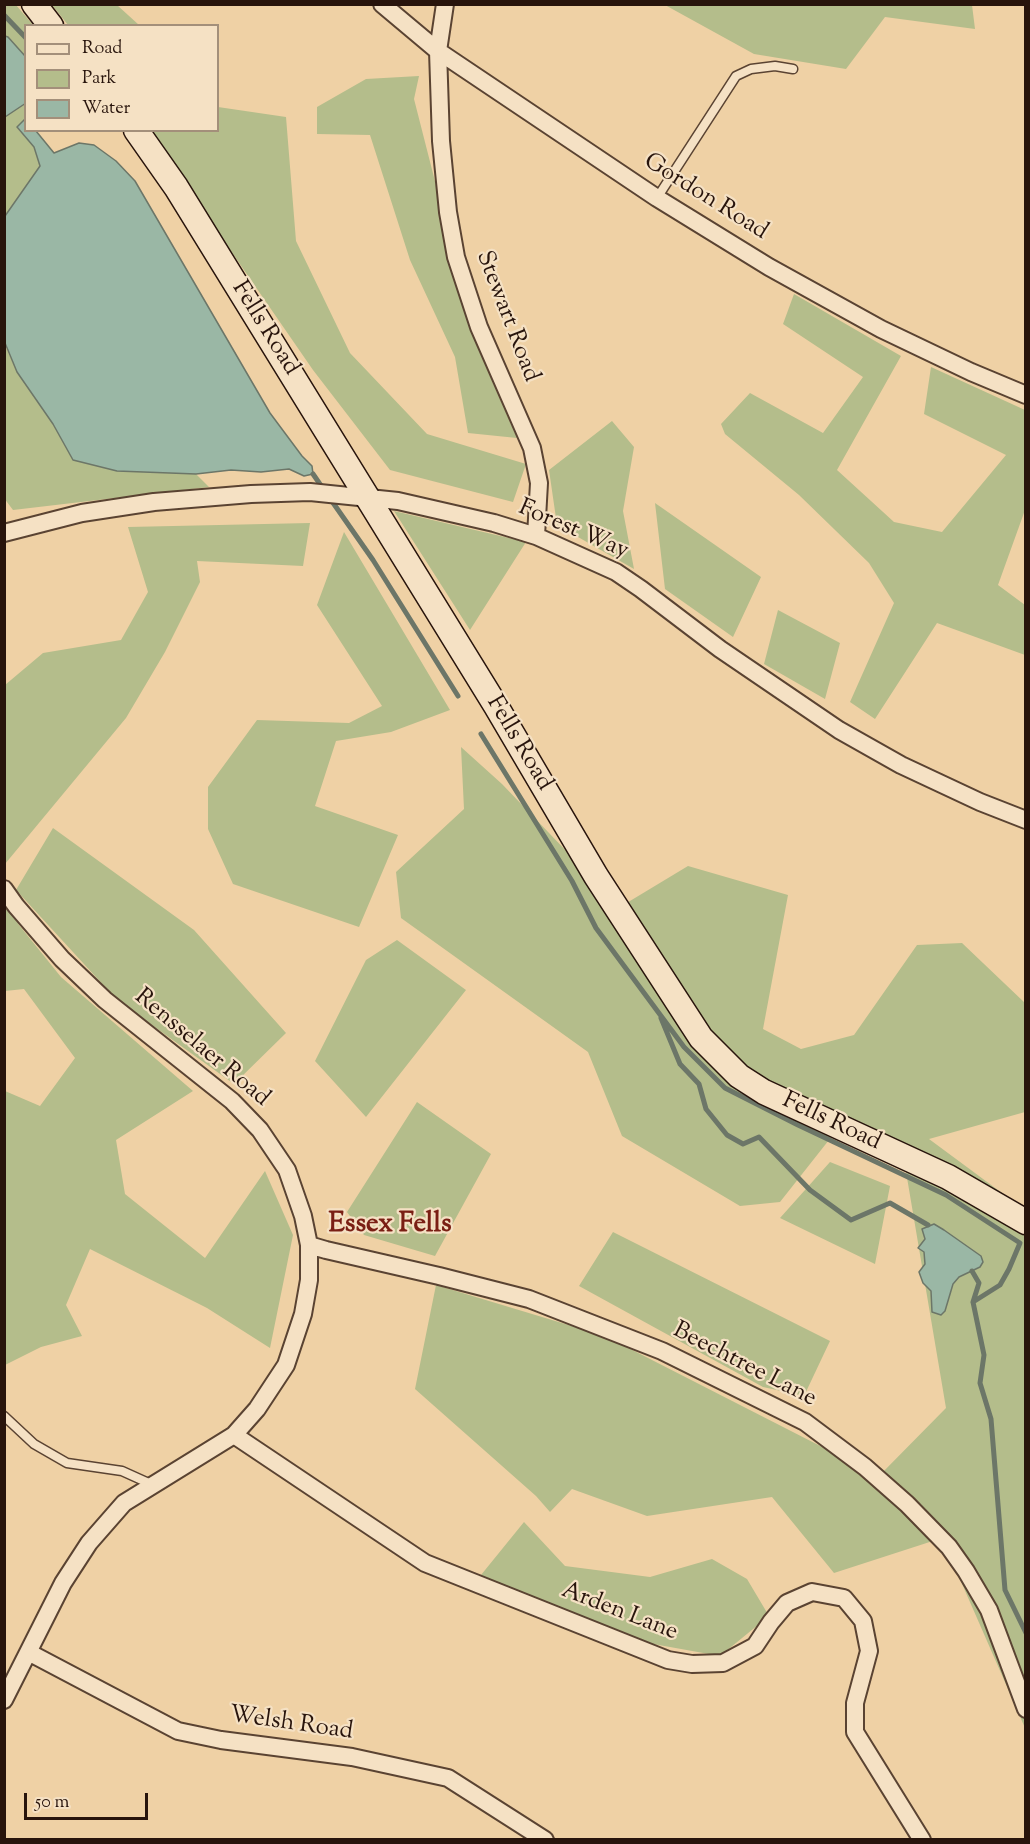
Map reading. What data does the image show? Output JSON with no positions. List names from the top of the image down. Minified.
{"streets":{"street":["Gordon Road","Stewart Road","Fells Road","Forest Way","Rensselaer Road","Beechtree Lane","Arden Lane","Welsh Road"]},"crossings":[["Gordon Road","Stewart Road"],["Stewart Road","Forest Way"],["Fells Road","Forest Way"],["Rensselaer Road","Beechtree Lane"],["Rensselaer Road","Arden Lane"],["Rensselaer Road","Welsh Road"]],"districts":["Essex Fells"],"legend":["Road","Park","Water"],"scale_bar":"50 m"}
